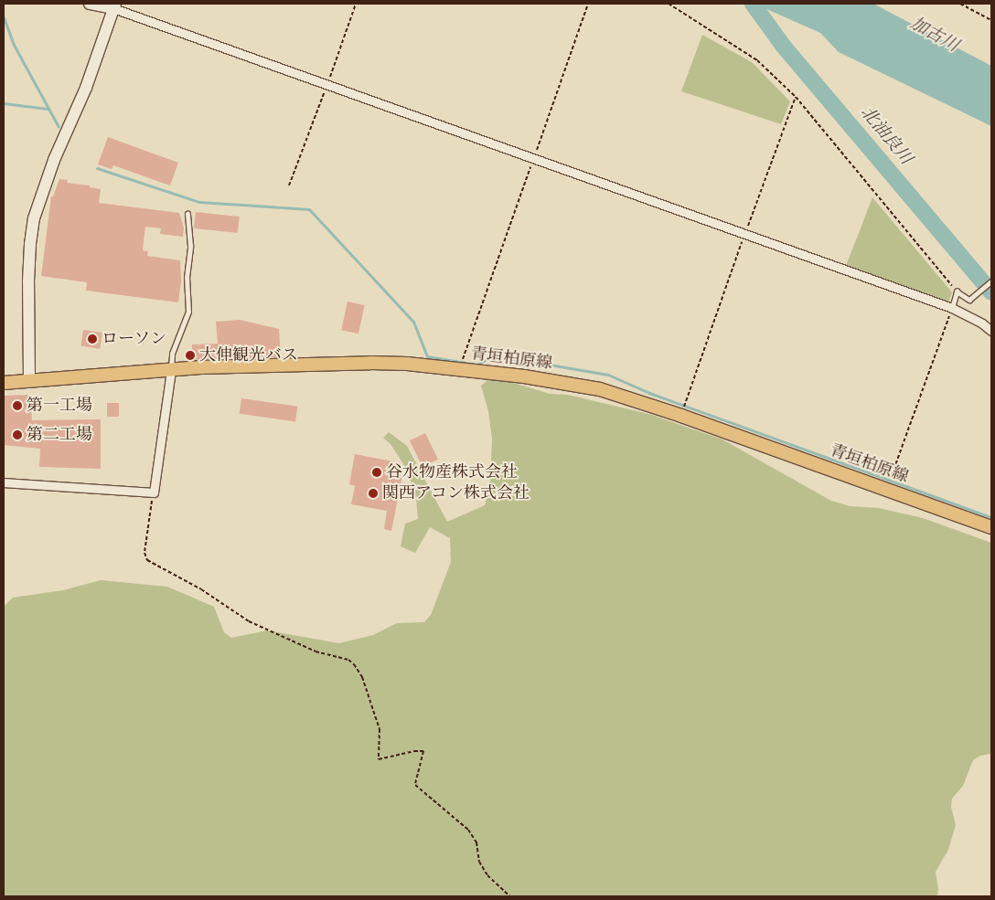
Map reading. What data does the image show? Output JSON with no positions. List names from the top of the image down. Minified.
{"streets":{"main road":["青垣柏原線"]},"water":["加古川","北油良川"],"places":["ローソン","大伸観光バス","第一工場","第二工場","谷水物産株式会社","関西アコン株式会社"]}
